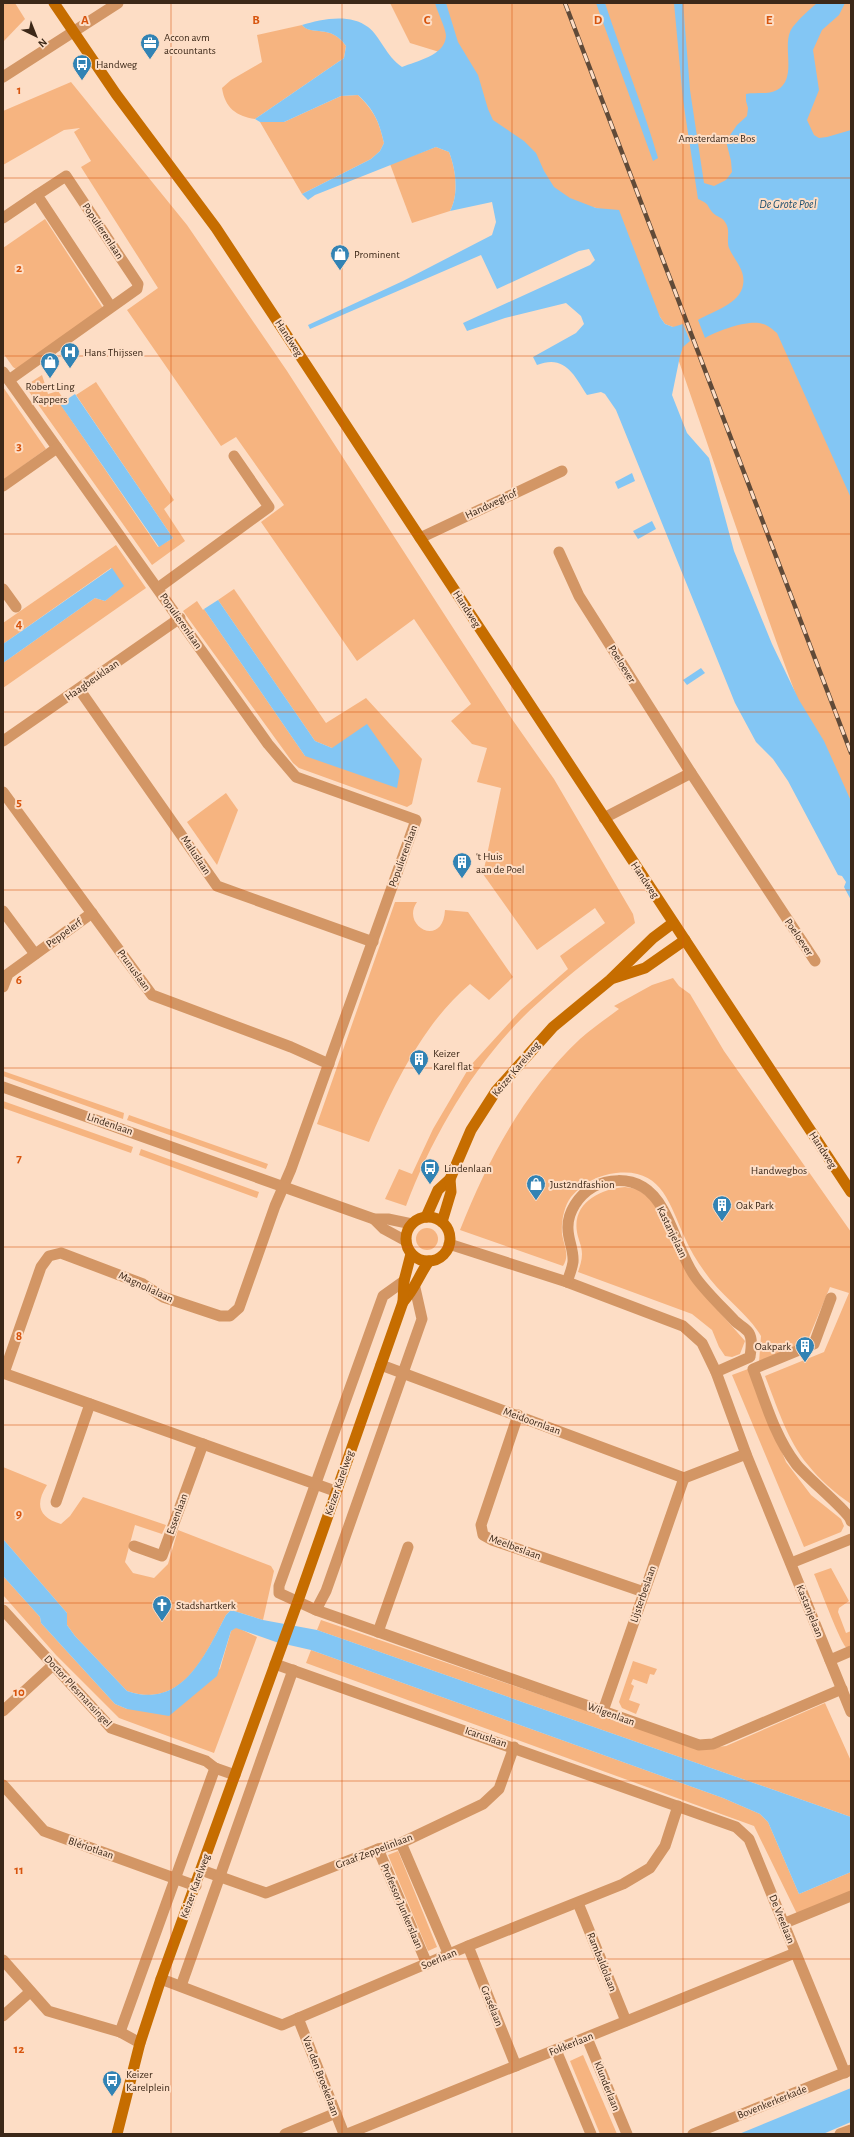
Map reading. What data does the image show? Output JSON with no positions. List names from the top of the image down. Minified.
{"streets":{"main road":["Handweg","Keizer Karelweg"],"street":["Populierenlaan","Handweghof","Poeloever","Haagbeuklaan","Maluslaan","Peppelerf","Prunuslaan","Lindenlaan","Kastanjelaan","Magnolialaan","Meidoornlaan","Essenlaan","Meelbeslaan","Lijsterbeslaan","Doctor Plesmansingel","Wilgenlaan","Icaruslaan","Blériotlaan","Graaf Zeppelinlaan","Professor Junkerslaan","De Vreelaan","Soerlaan","Rambaldolaan","Grasélaan","Fokkerlaan","Van den Broekelaan","Klunderlaan","Bovenkerkerkade"]},"crossings":[["Populierenlaan","Haagbeuklaan"],["Populierenlaan","Maluslaan"],["Populierenlaan","Prunuslaan"],["Populierenlaan","Lindenlaan"],["Populierenlaan","Magnolialaan"],["Handweg","Handweghof"],["Handweg","Keizer Karelweg"],["Haagbeuklaan","Maluslaan"],["Peppelerf","Prunuslaan"],["Keizer Karelweg","Lindenlaan"],["Keizer Karelweg","Kastanjelaan"],["Keizer Karelweg","Meidoornlaan"],["Keizer Karelweg","Doctor Plesmansingel"],["Keizer Karelweg","Wilgenlaan"],["Keizer Karelweg","Icaruslaan"],["Keizer Karelweg","Blériotlaan"],["Keizer Karelweg","Graaf Zeppelinlaan"],["Keizer Karelweg","Soerlaan"],["Lindenlaan","Kastanjelaan"],["Lindenlaan","Magnolialaan"],["Kastanjelaan","Wilgenlaan"],["Meidoornlaan","Meelbeslaan"],["Meidoornlaan","Lijsterbeslaan"],["Meelbeslaan","Lijsterbeslaan"],["Lijsterbeslaan","Wilgenlaan"],["Icaruslaan","Graaf Zeppelinlaan"],["Icaruslaan","De Vreelaan"],["Icaruslaan","Soerlaan"],["Graaf Zeppelinlaan","Professor Junkerslaan"],["Professor Junkerslaan","Soerlaan"],["De Vreelaan","Soerlaan"],["De Vreelaan","Fokkerlaan"],["De Vreelaan","Bovenkerkerkade"],["Soerlaan","Rambaldolaan"],["Soerlaan","Grasélaan"],["Soerlaan","Van den Broekelaan"],["Rambaldolaan","Fokkerlaan"],["Grasélaan","Fokkerlaan"],["Fokkerlaan","Klunderlaan"]],"water":["De Grote Poel"],"parks":["Amsterdamse Bos","Handwegbos"],"places":{"office":["Accon avm accountants"],"bus stop":["Handweg","Lindenlaan","Keizer Karelplein"],"shop":["Prominent","Robert Ling Kappers","Just2ndfashion"],"hospital":["Hans Thijssen"],"building":["'t Huis aan de Poel","Keizer Karel flat","Oak Park","Oakpark"],"church":["Stadshartkerk"]},"north":"bottom right","grid":{"columns":["A","B","C","D","E"],"rows":["1","2","3","4","5","6","7","8","9","10","11","12"]}}
